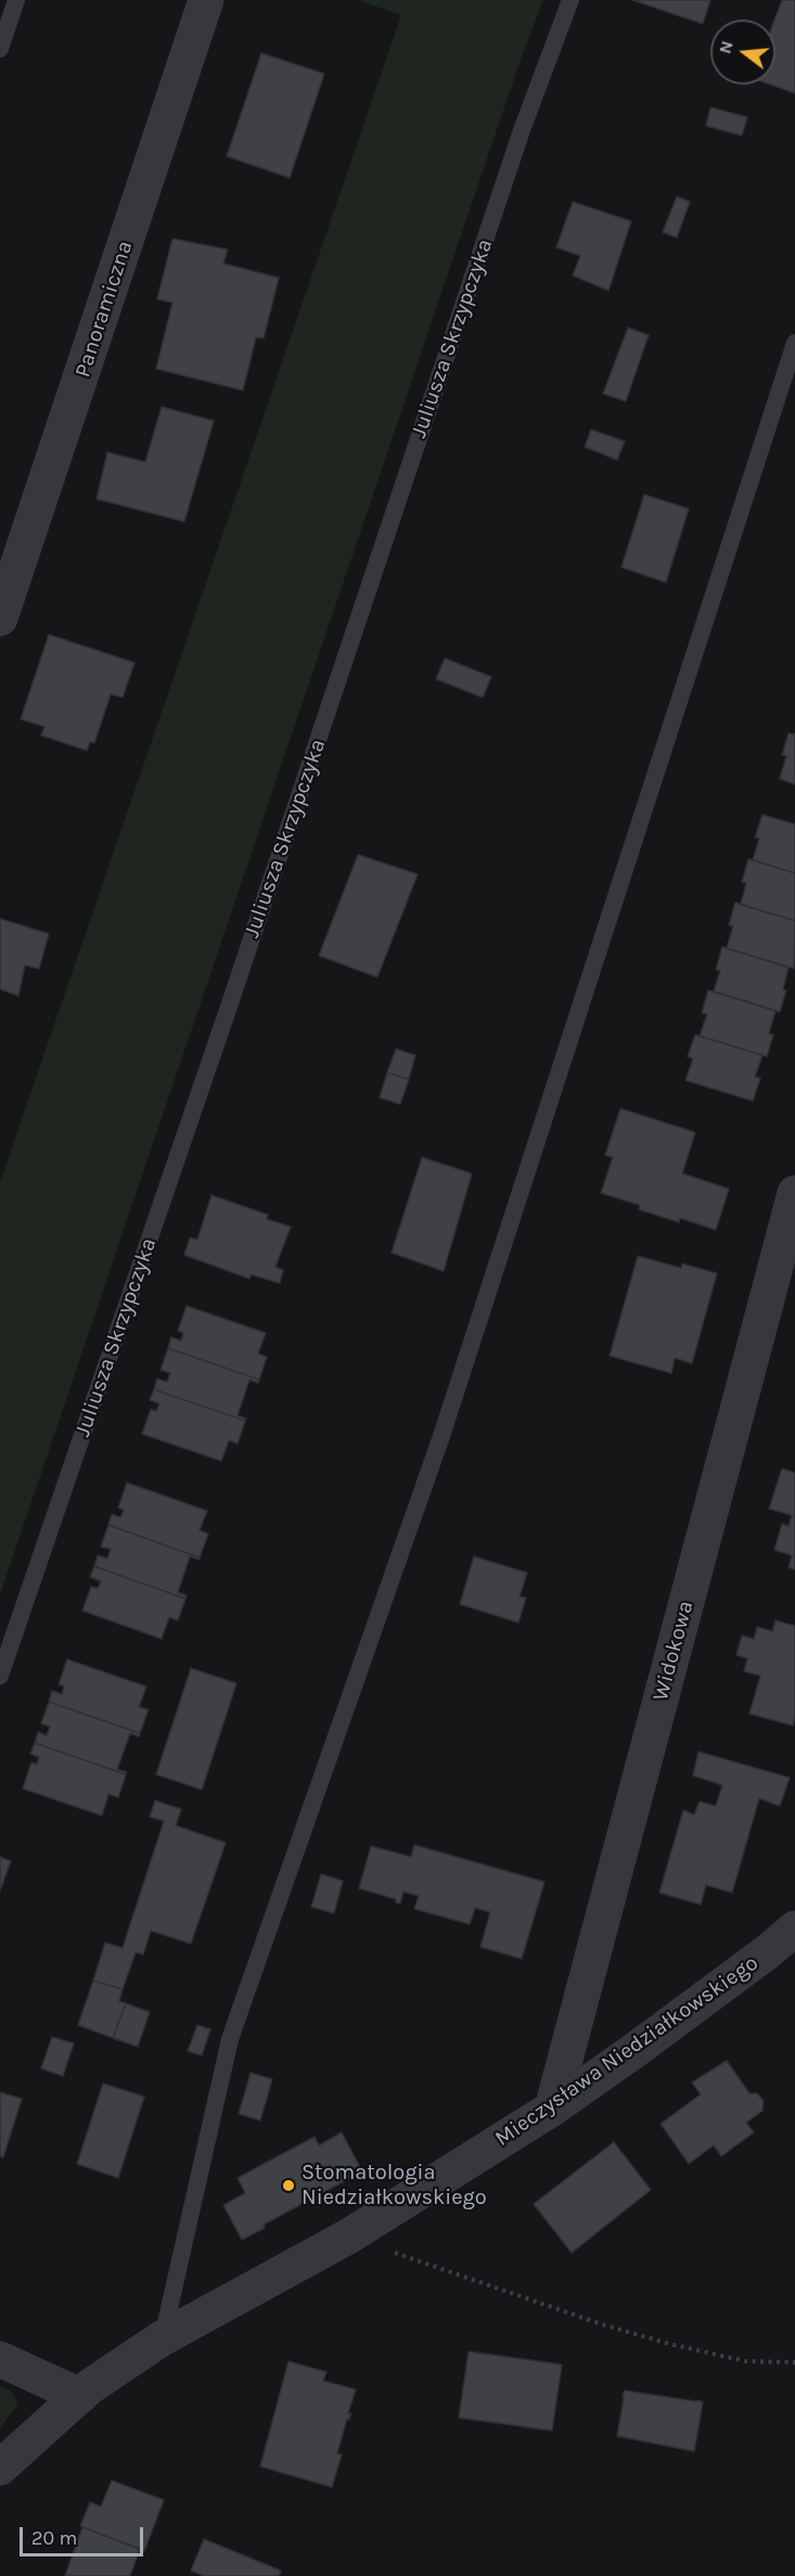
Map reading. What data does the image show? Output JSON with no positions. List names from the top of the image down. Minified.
{"streets":{"street":["Panoramiczna","Widokowa","Mieczysława Niedziałkowskiego"],"lane":["Juliusza Skrzypczyka"]},"crossings":[["Widokowa","Mieczysława Niedziałkowskiego"]],"places":["Stomatologia Niedziałkowskiego"],"scale_bar":"20 m","north":"left"}
